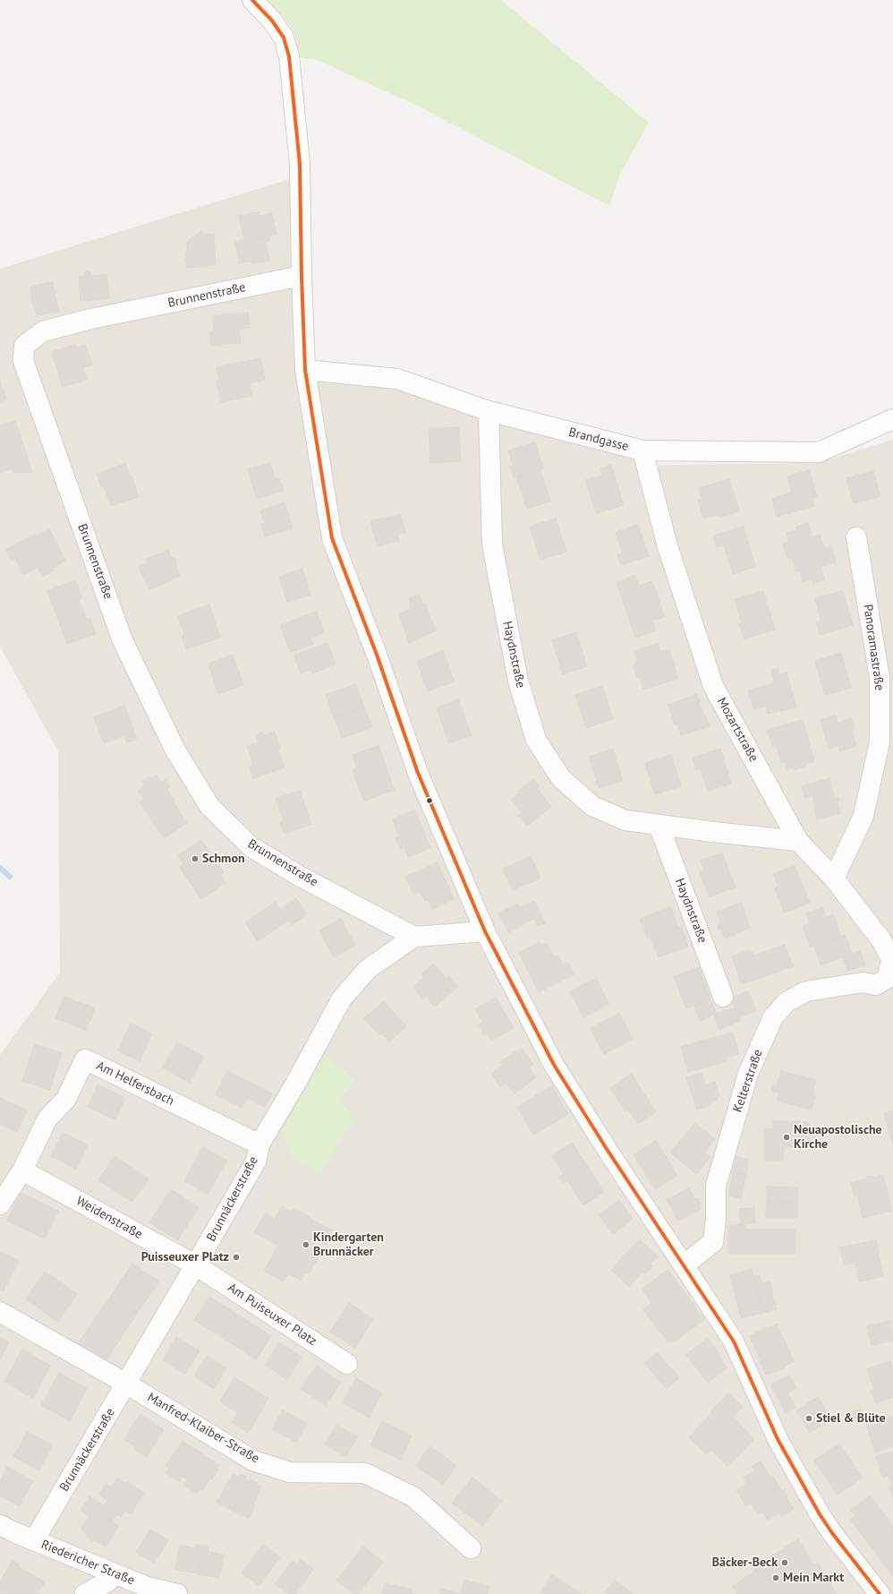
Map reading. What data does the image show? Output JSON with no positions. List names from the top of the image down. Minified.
{"streets":{"street":["Brunnenstraße","Brandgasse","Panoramastraße","Haydnstraße","Mozartstraße","Kelterstraße","Am Helfersbach","Brunnäckerstraße","Weidenstraße","Am Puiseuxer Platz","Manfred-Klaiber-Straße","Riedericher Straße"]},"crossings":[["Brunnenstraße","Brunnäckerstraße"],["Brandgasse","Haydnstraße"],["Brandgasse","Mozartstraße"],["Panoramastraße","Mozartstraße"],["Haydnstraße","Mozartstraße"],["Mozartstraße","Kelterstraße"],["Am Helfersbach","Brunnäckerstraße"],["Am Helfersbach","Weidenstraße"],["Brunnäckerstraße","Weidenstraße"],["Brunnäckerstraße","Am Puiseuxer Platz"],["Brunnäckerstraße","Manfred-Klaiber-Straße"],["Brunnäckerstraße","Riedericher Straße"],["Weidenstraße","Am Puiseuxer Platz"]],"places":["Schmon","Neuapostolische Kirche","Kindergarten Brunnäcker","Puisseuxer Platz","Stiel & Blüte","Bäcker-Beck","Mein Markt"]}
